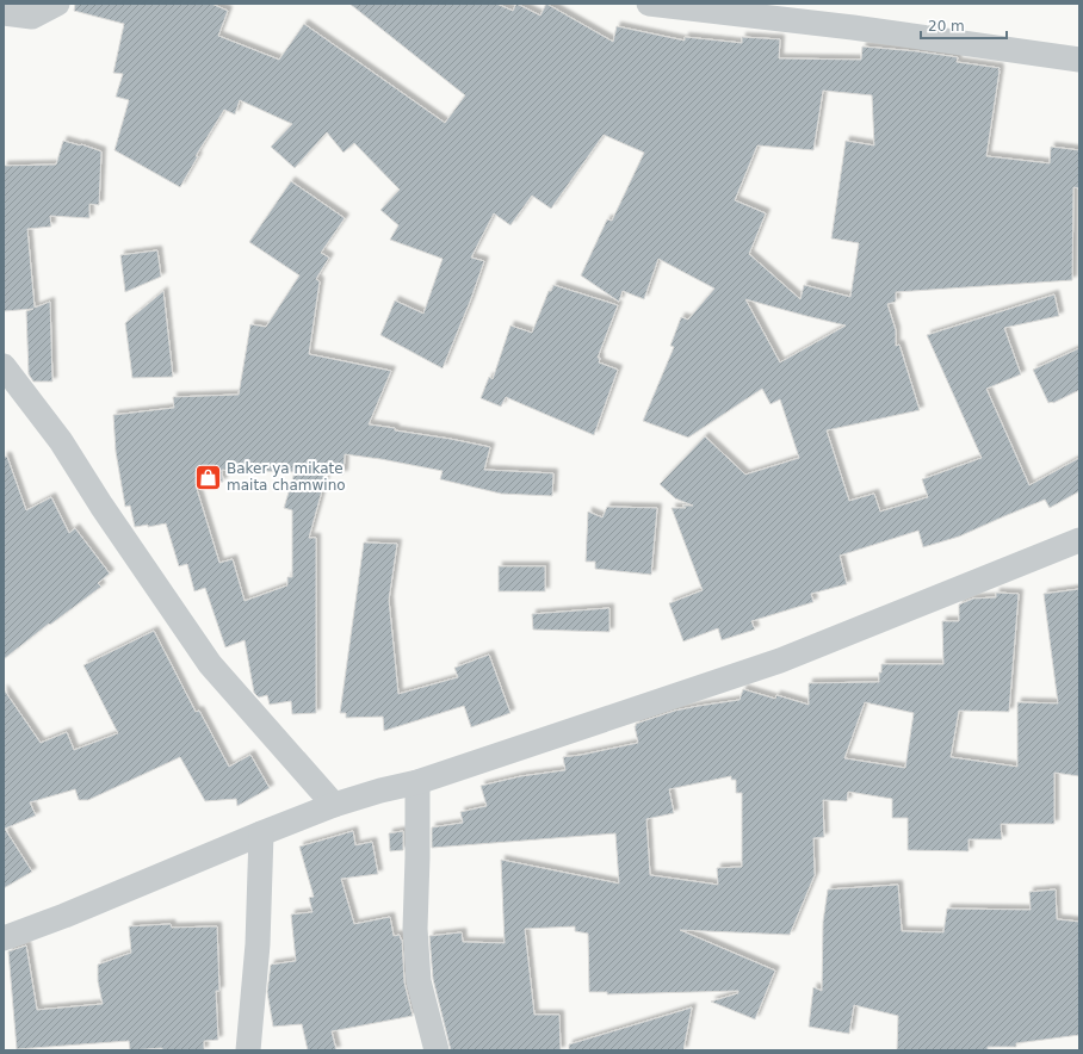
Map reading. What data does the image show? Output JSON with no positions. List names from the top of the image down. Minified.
{"places":{"shop":["Baker ya mikate maita chamwino"]},"scale_bar":"20 m"}
